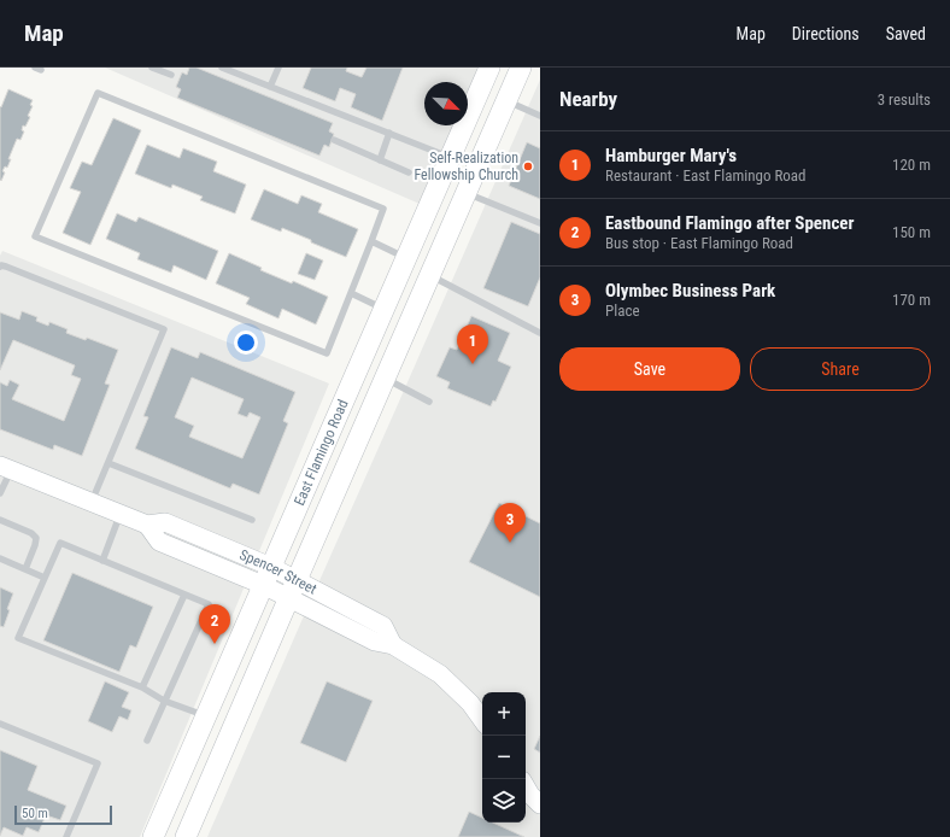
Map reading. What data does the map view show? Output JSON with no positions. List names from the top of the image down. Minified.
{"streets":{"main road":["East Flamingo Road"],"street":["Spencer Street"]},"crossings":[["East Flamingo Road","Spencer Street"]],"places":["Self-Realization Fellowship Church"],"scale_bar":"50 m","north":"bottom right","page":{"header":"Map","nav":["Map","Directions","Saved"],"heading":["Nearby","3 results"],"list":[{"mark":"1","name":"Hamburger Mary's","note":"Restaurant · East Flamingo Road","value":"120 m"},{"mark":"2","name":"Eastbound Flamingo after Spencer","note":"Bus stop · East Flamingo Road","value":"150 m"},{"mark":"3","name":"Olymbec Business Park","note":"Place","value":"170 m"}],"pins":["1","3","2"],"buttons":["Save","Share"],"map_buttons":["+","−"],"scale":"50 m"}}
